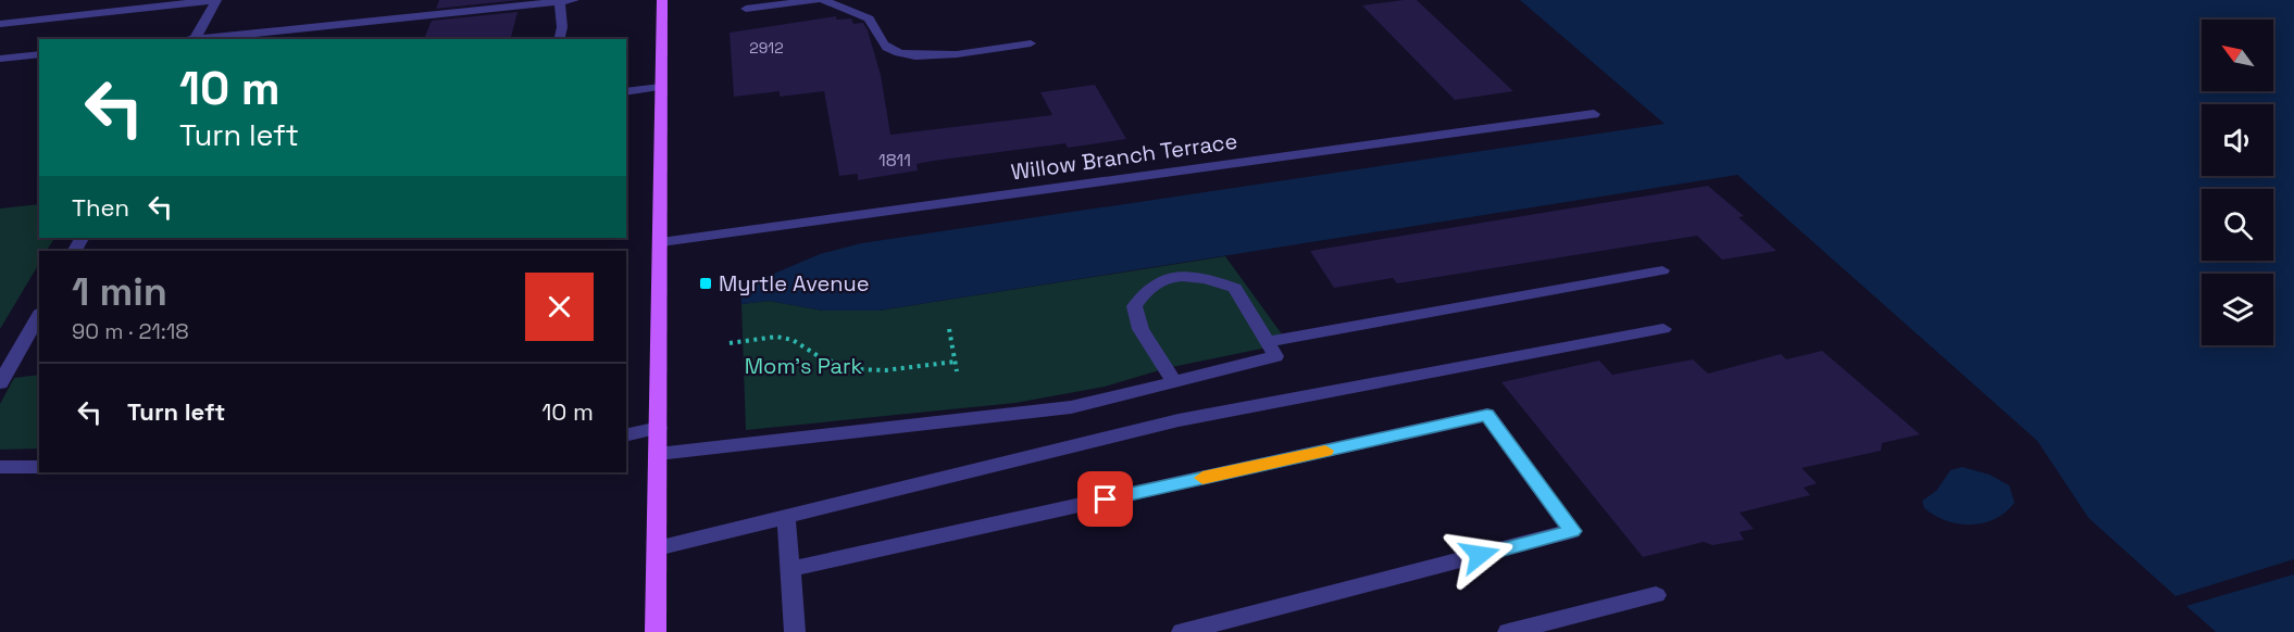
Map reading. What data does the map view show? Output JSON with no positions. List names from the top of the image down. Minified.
{"streets":{"street":["Willow Branch Terrace"]},"parks":["Mom's Park"],"places":{"transit":["Myrtle Avenue"]},"house_numbers":["2912","1811"],"north":"top left","page":{"turn":["10 m","Turn left"],"then":"Then","heading":["1 min","90 m · 21:18"],"list":[{"name":"Turn left","value":"10 m"}]}}
